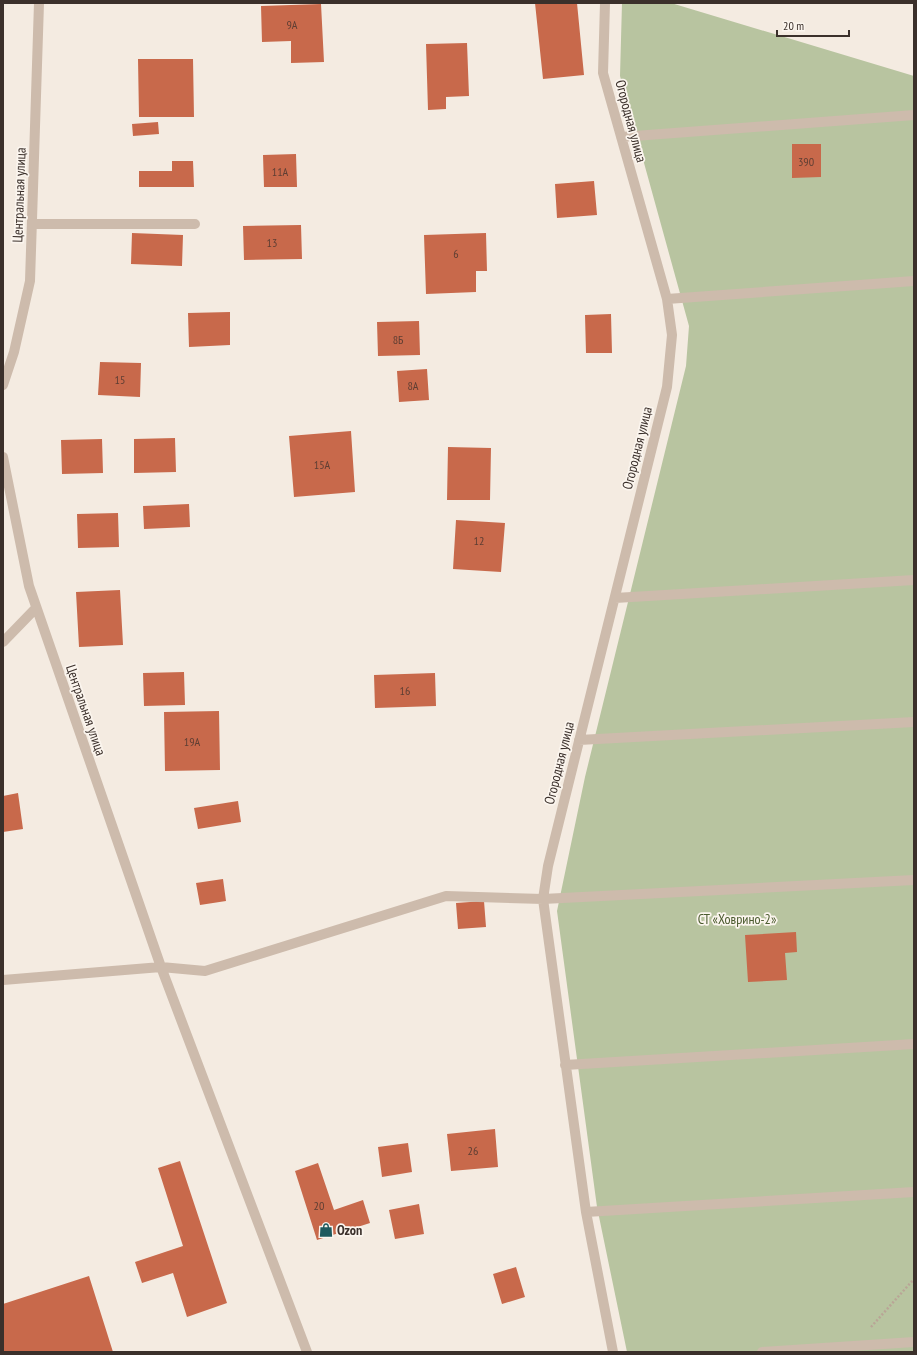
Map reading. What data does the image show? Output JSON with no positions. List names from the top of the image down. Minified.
{"streets":{"street":["Огородная улица","Центральная улица"]},"parks":["СТ «Ховрино-2»"],"places":{"shop":["Ozon"]},"house_numbers":["9А","390","11А","13","6","8Б","15","8А","15А","12","16","19А","26","20"],"scale_bar":"20 m"}
